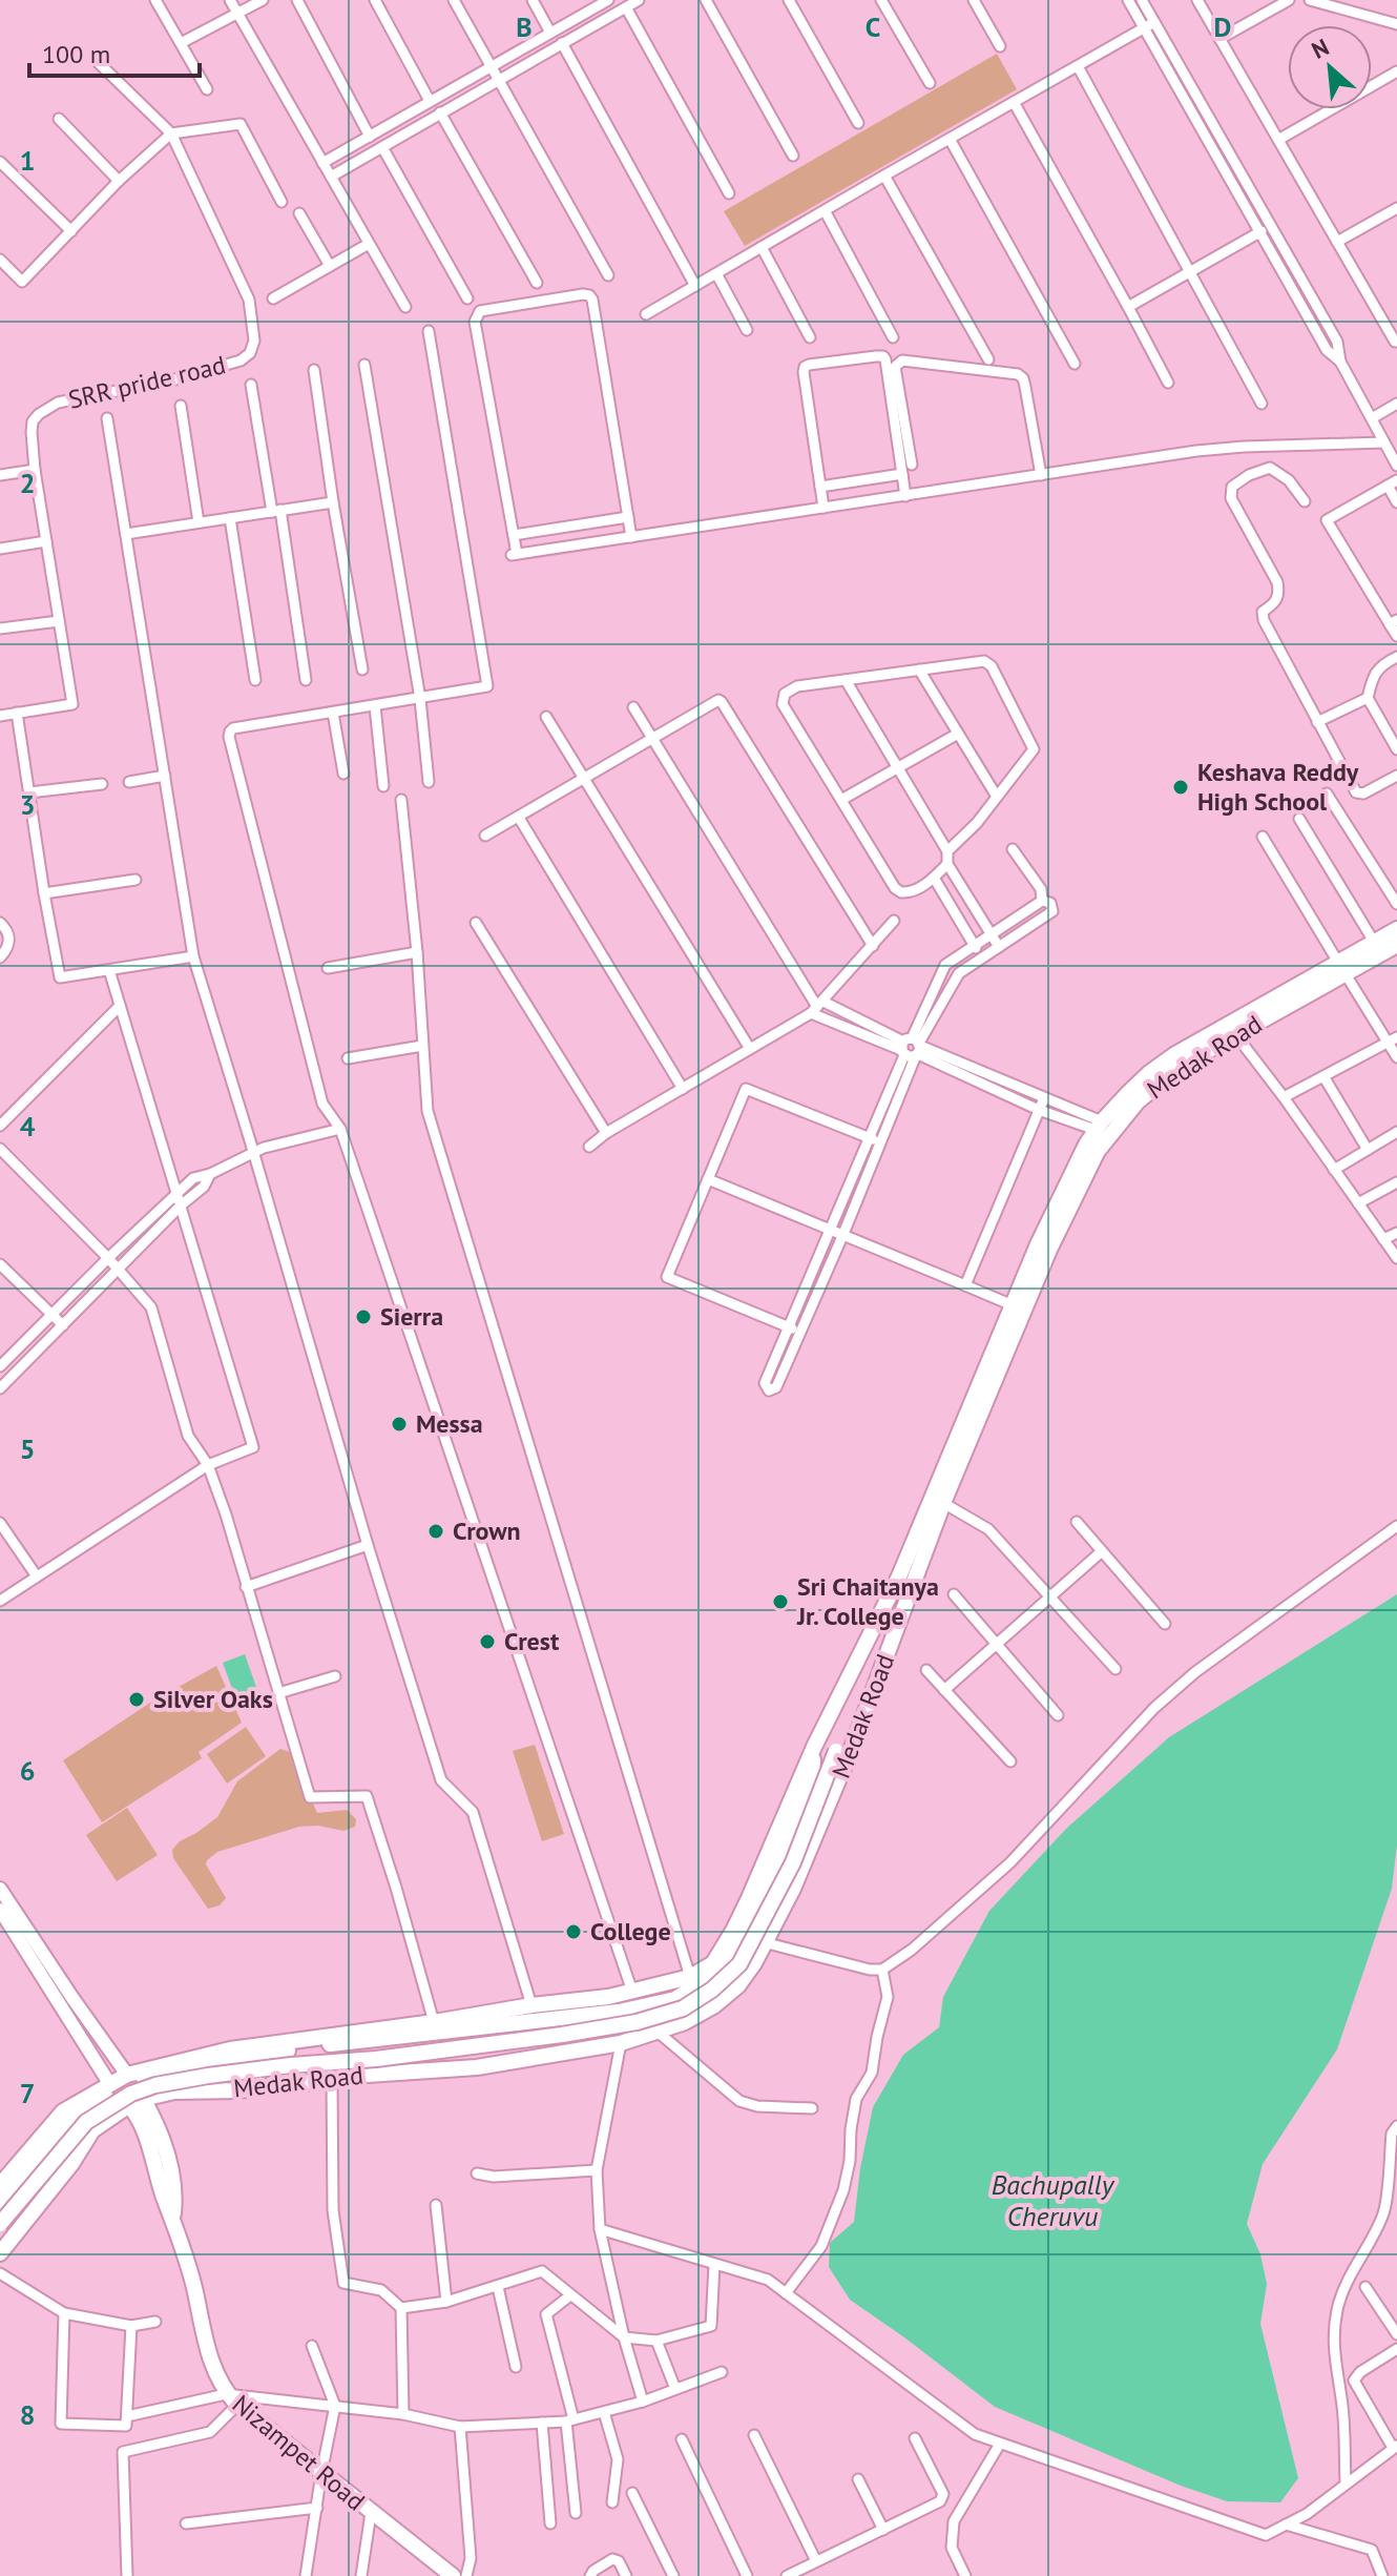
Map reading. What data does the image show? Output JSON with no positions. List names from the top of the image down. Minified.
{"streets":{"main road":["Medak Road","Nizampet Road"],"street":["SRR pride road"]},"crossings":[["Medak Road","Nizampet Road"]],"water":["Bachupally Cheruvu"],"places":["Keshava Reddy High School","Sierra","Messa","Crown","Sri Chaitanya Jr. College","Crest","Silver Oaks","College"],"scale_bar":"100 m","north":"top left","grid":{"columns":["B","C","D"],"rows":["1","2","3","4","5","6","7","8"]}}
